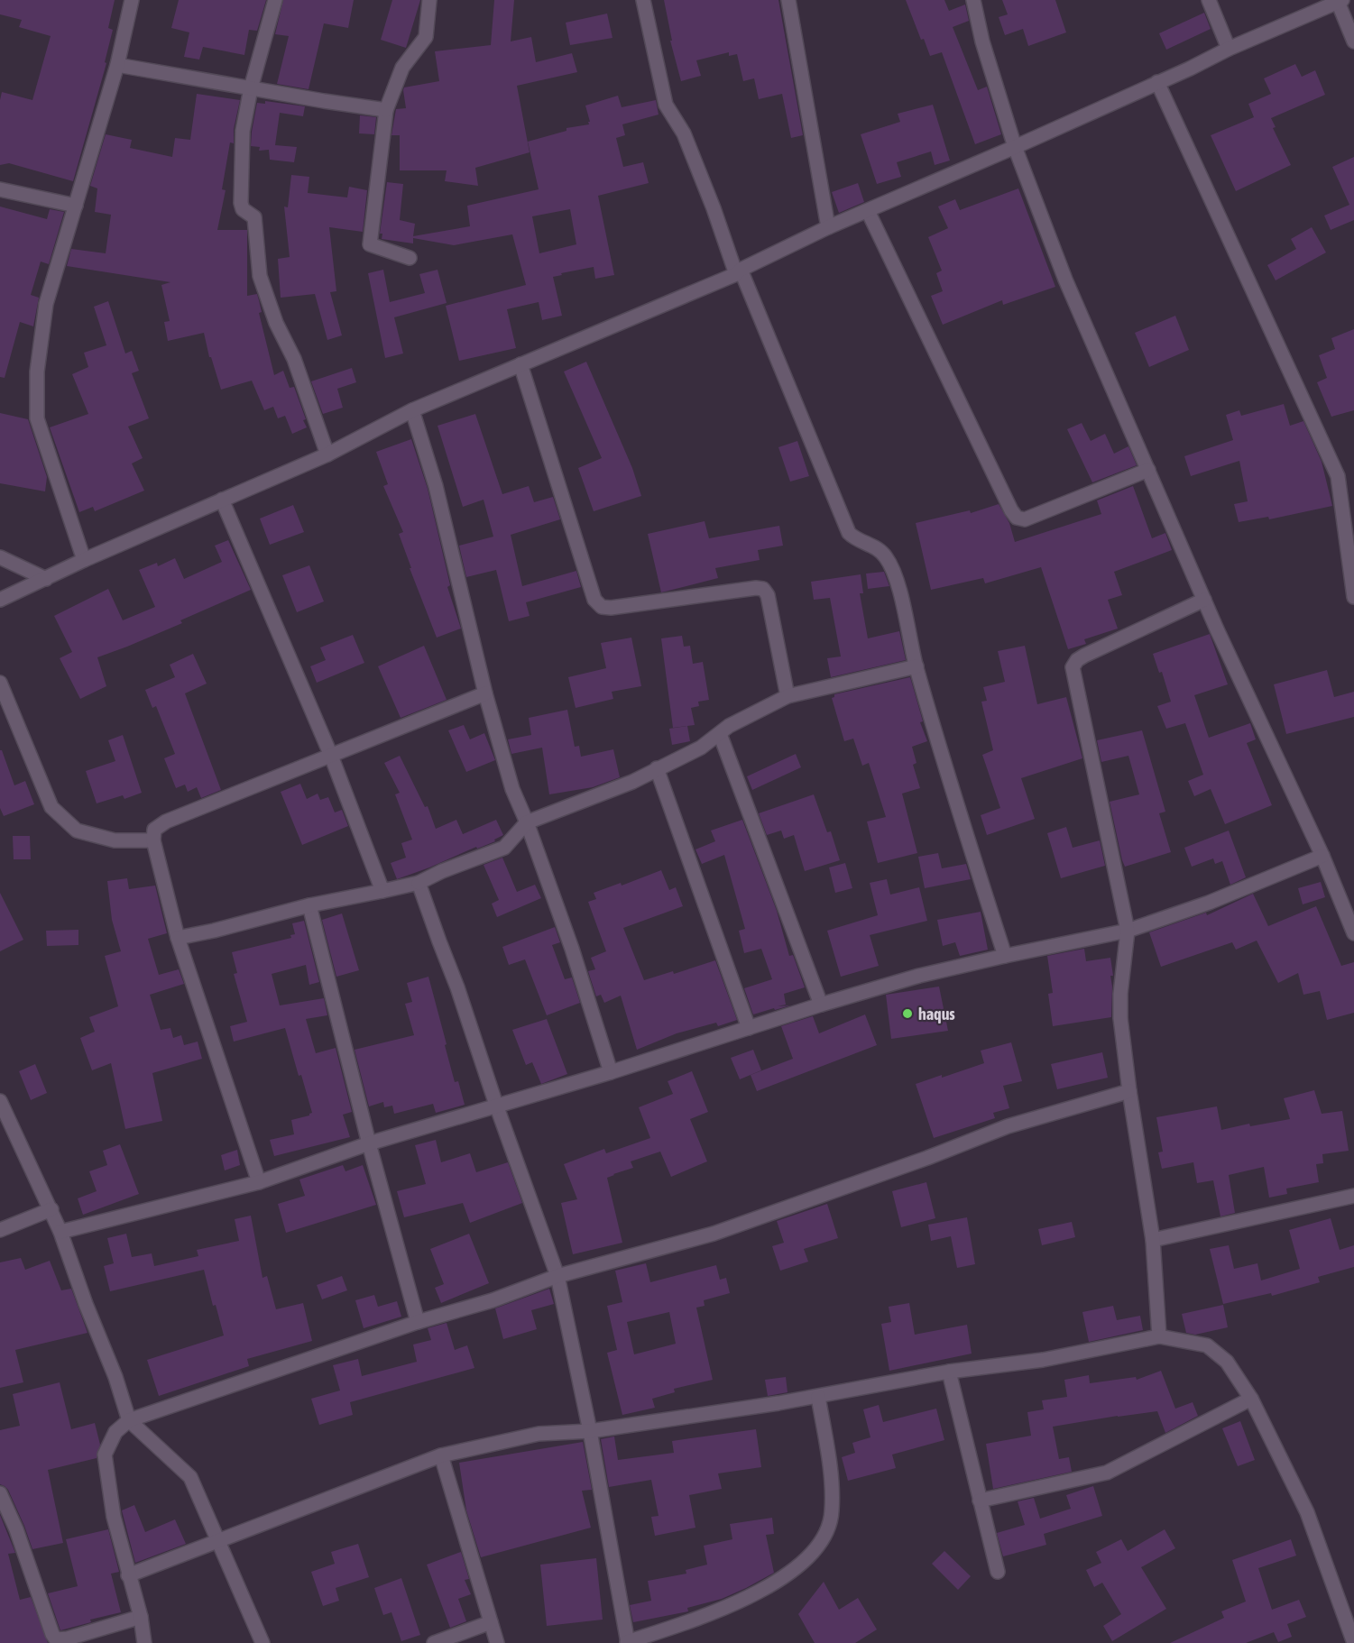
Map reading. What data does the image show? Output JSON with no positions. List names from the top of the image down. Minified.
{"places":["haqus"]}
